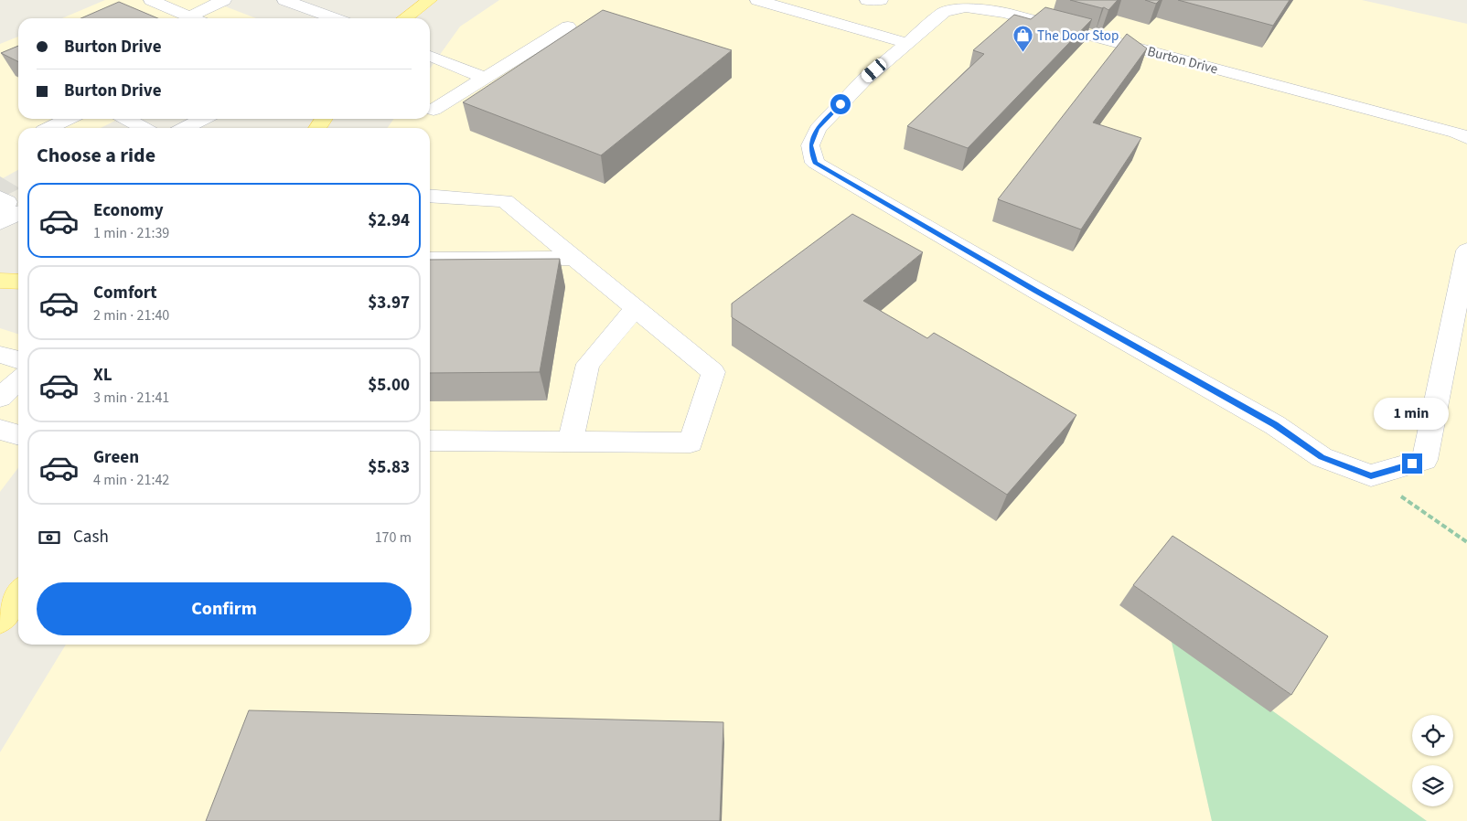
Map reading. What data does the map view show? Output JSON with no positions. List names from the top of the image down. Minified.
{"streets":{"street":["Burton Drive"]},"places":{"shop":["The Door Stop"]},"page":{"banner":["Burton Drive","Burton Drive"],"heading":"Choose a ride","list":[{"name":"Economy","note":"1 min · 21:39","value":"$2.94"},{"name":"Comfort","note":"2 min · 21:40","value":"$3.97"},{"name":"XL","note":"3 min · 21:41","value":"$5.00"},{"name":"Green","note":"4 min · 21:42","value":"$5.83"}],"bubble":"1 min","pay":["Cash","170 m"],"buttons":"Confirm"}}
